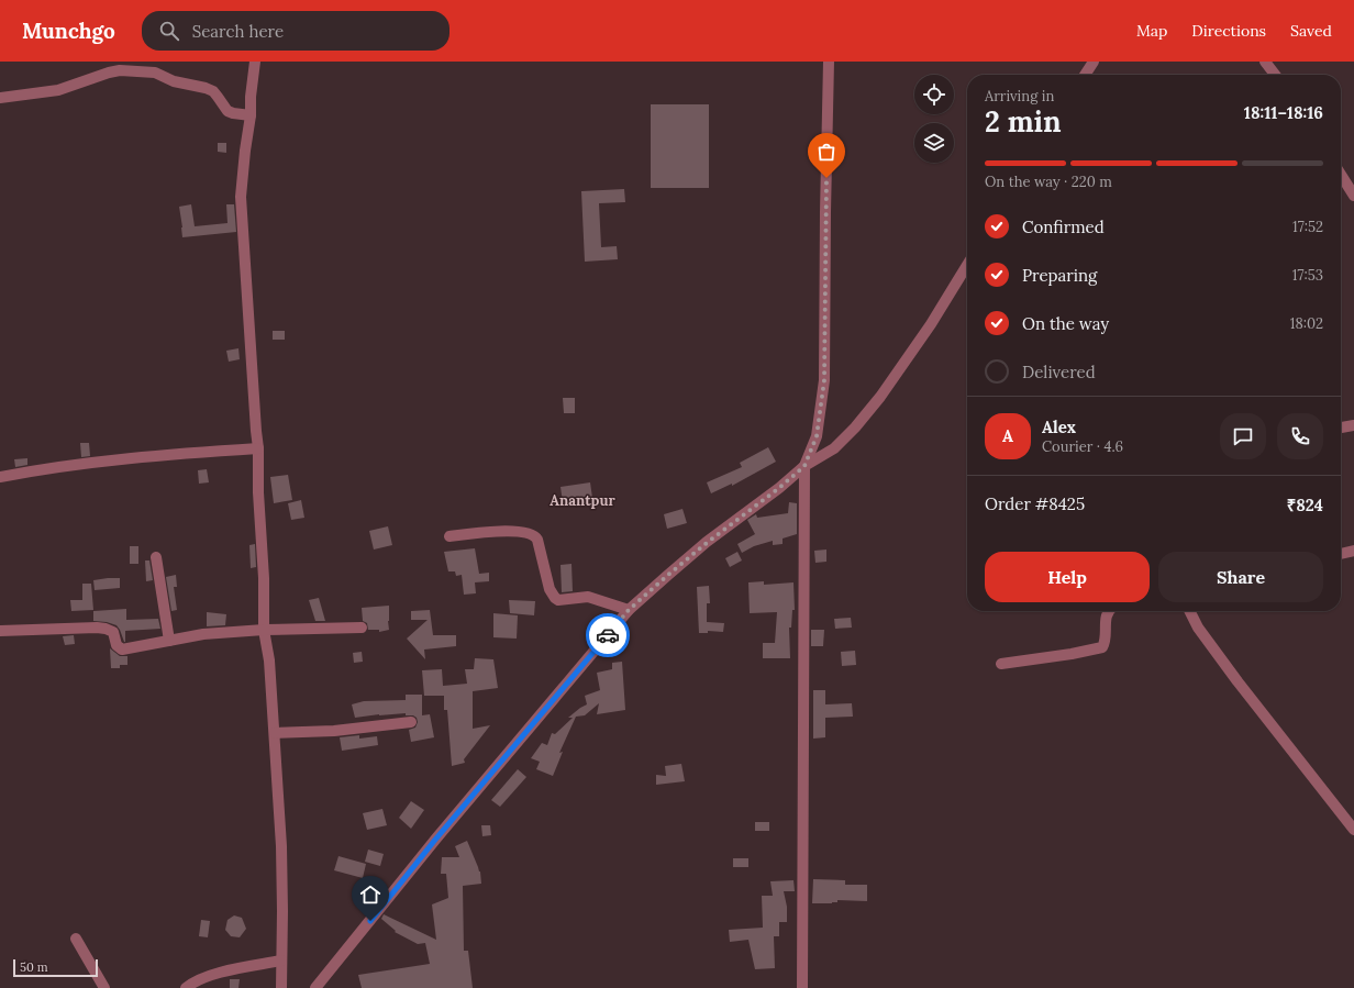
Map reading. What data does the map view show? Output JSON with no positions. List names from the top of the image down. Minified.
{"districts":["Anantpur"],"scale_bar":"50 m","page":{"header":"Munchgo","search":"Search here","nav":["Map","Directions","Saved"],"heading":["2 min","Arriving in","18:11–18:16"],"panel":["Alex","Courier · 4.6","Order #8425","₹824"],"bar":"On the way · 220 m","list":[["Confirmed","17:52"],["Preparing","17:53"],["On the way","18:02"],"Delivered"],"round":"A","buttons":["Help","Share"],"scale":"50 m"}}
